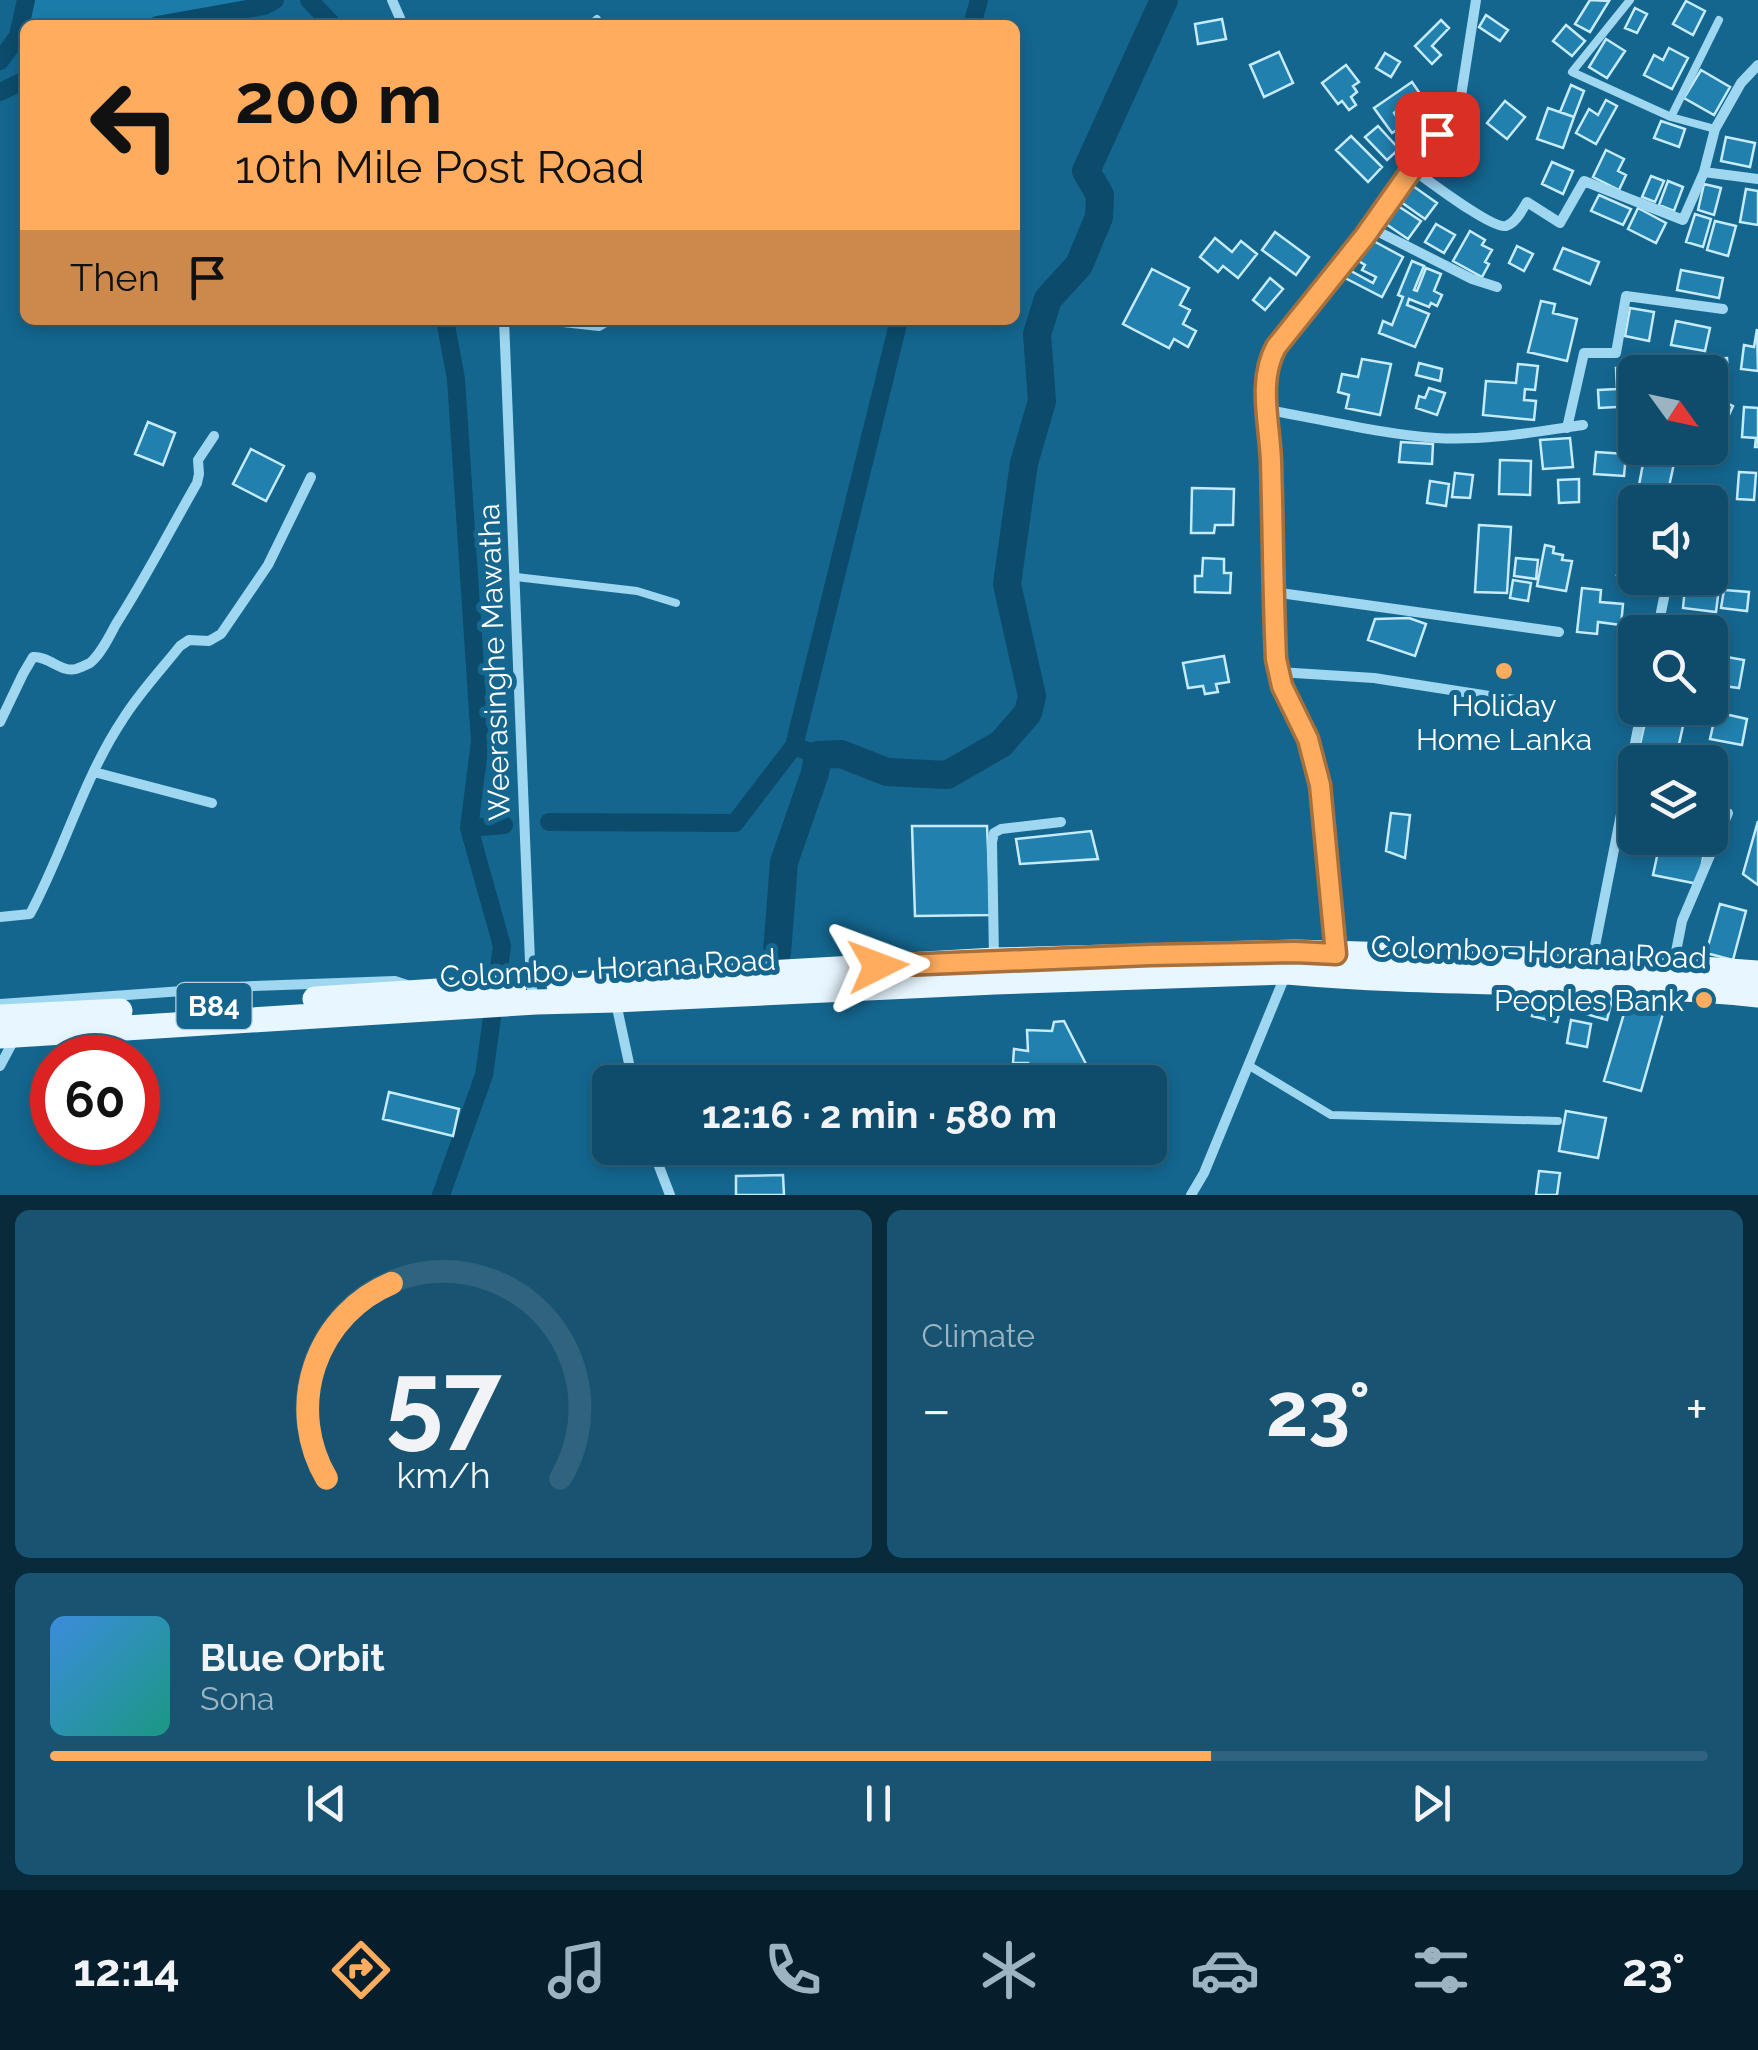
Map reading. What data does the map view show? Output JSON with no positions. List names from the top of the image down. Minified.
{"streets":{"main road":["Colombo - Horana Road","B84"],"street":["Weerasinghe Mawatha"]},"crossings":[["Weerasinghe Mawatha","Colombo - Horana Road"]],"places":["Holiday Home Lanka","Peoples Bank"],"north":"bottom right","page":{"turn":["200 m","10th Mile Post Road"],"then":"Then","limit":"60","trip":"12:16 · 2 min · 580 m","tile":"Climate","heat":["−","23°","+"],"song":["Blue Orbit","Sona"],"tabs":["12:14","23°"],"gauge":["57","km/h"]}}
